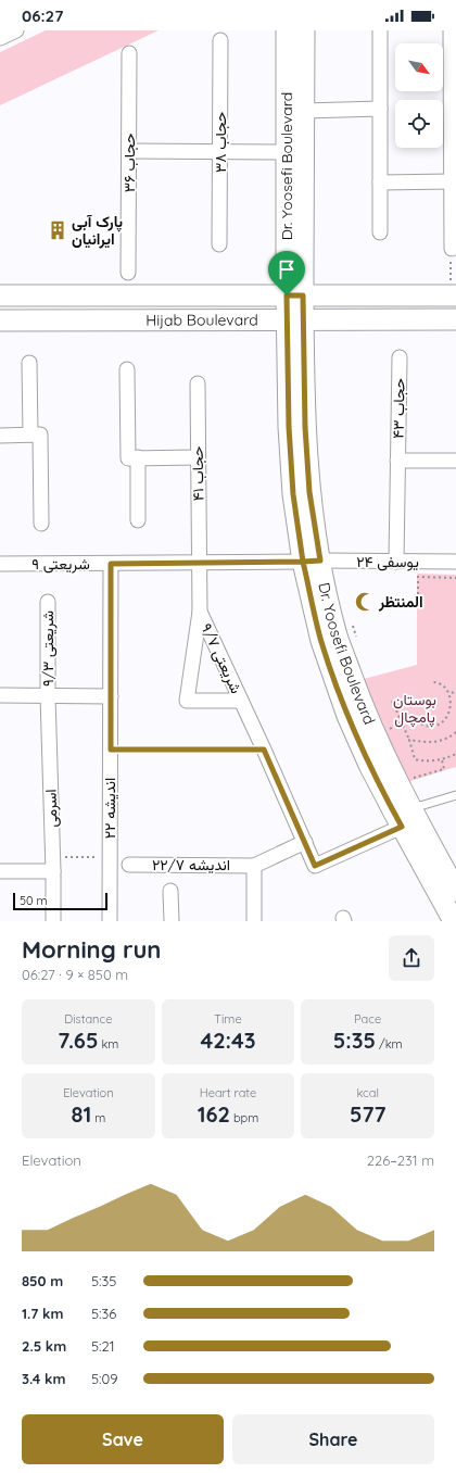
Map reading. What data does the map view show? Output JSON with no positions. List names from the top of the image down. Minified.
{"streets":{"street":["حجاب ۳۸","حجاب ۳۶","Dr. Yoosefi Boulevard","Hijab Boulevard","حجاب ۴۳","حجاب ۴۱","یوسفی ۲۴","شریعتی ۹","شریعتی ۹/۳","شریعتی ۹/۷","اسرمی","اندیشه ۲۲","اندیشه ۲۲/۷"]},"crossings":[["Dr. Yoosefi Boulevard","Hijab Boulevard"],["Dr. Yoosefi Boulevard","یوسفی ۲۴"],["Dr. Yoosefi Boulevard","شریعتی ۹/۷"],["حجاب ۴۳","یوسفی ۲۴"],["حجاب ۴۱","یوسفی ۲۴"],["حجاب ۴۱","شریعتی ۹"],["حجاب ۴۱","شریعتی ۹/۷"],["یوسفی ۲۴","شریعتی ۹"],["یوسفی ۲۴","شریعتی ۹/۷"],["شریعتی ۹","شریعتی ۹/۷"],["شریعتی ۹","اندیشه ۲۲"],["شریعتی ۹/۳","اسرمی"]],"parks":["بوستان پامچال"],"places":{"building":["پارک آبی ایرانیان"],"mosque":["المنتظر"]},"scale_bar":"50 m","north":"bottom right","page":{"status":"06:27","scale":"50 m","heading":["Morning run","06:27 · 9 × 850 m"],"stats":[["Distance","7.65 km"],["Time","42:43"],["Pace","5:35 /km"],["Elevation","81 m"],["Heart rate","162 bpm"],["kcal","577"]],"chart":["Elevation","226–231 m"],"list":[{"name":"850 m","note":"5:35"},{"name":"1.7 km","note":"5:36"},{"name":"2.5 km","note":"5:21"},{"name":"3.4 km","note":"5:09"}],"buttons":["Save","Share"]}}
